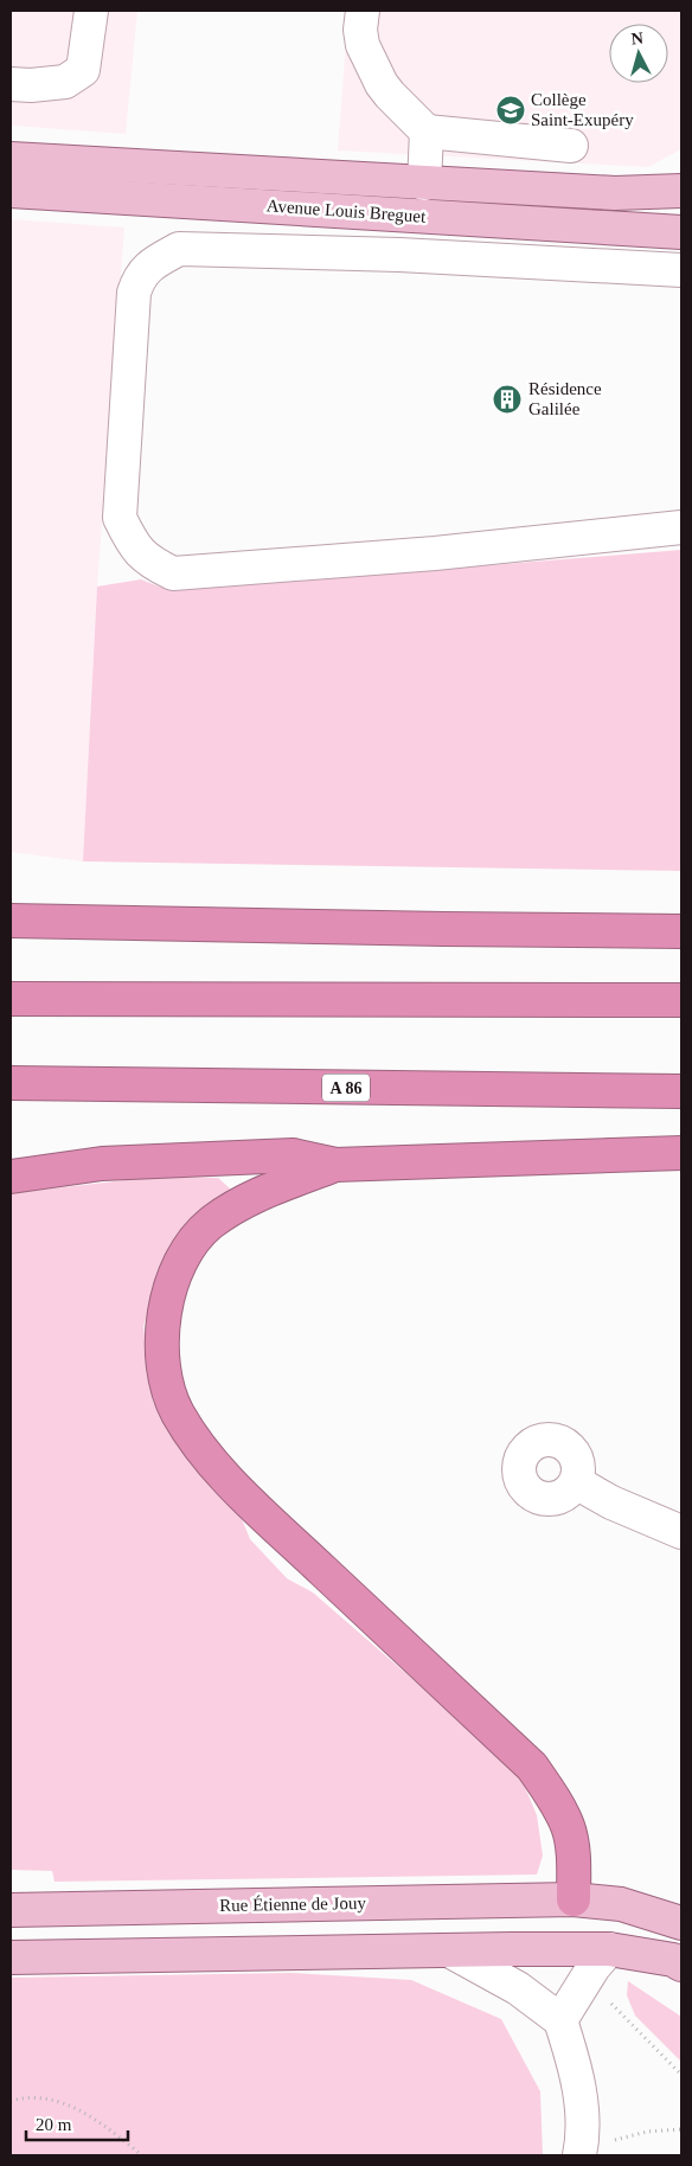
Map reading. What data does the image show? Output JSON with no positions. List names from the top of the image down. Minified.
{"streets":{"highway":["A 86"],"main road":["Avenue Louis Breguet","Rue Étienne de Jouy"]},"places":{"school or university":["Collège Saint-Exupéry"],"building":["Résidence Galilée"]},"scale_bar":"20 m","north":"top"}
